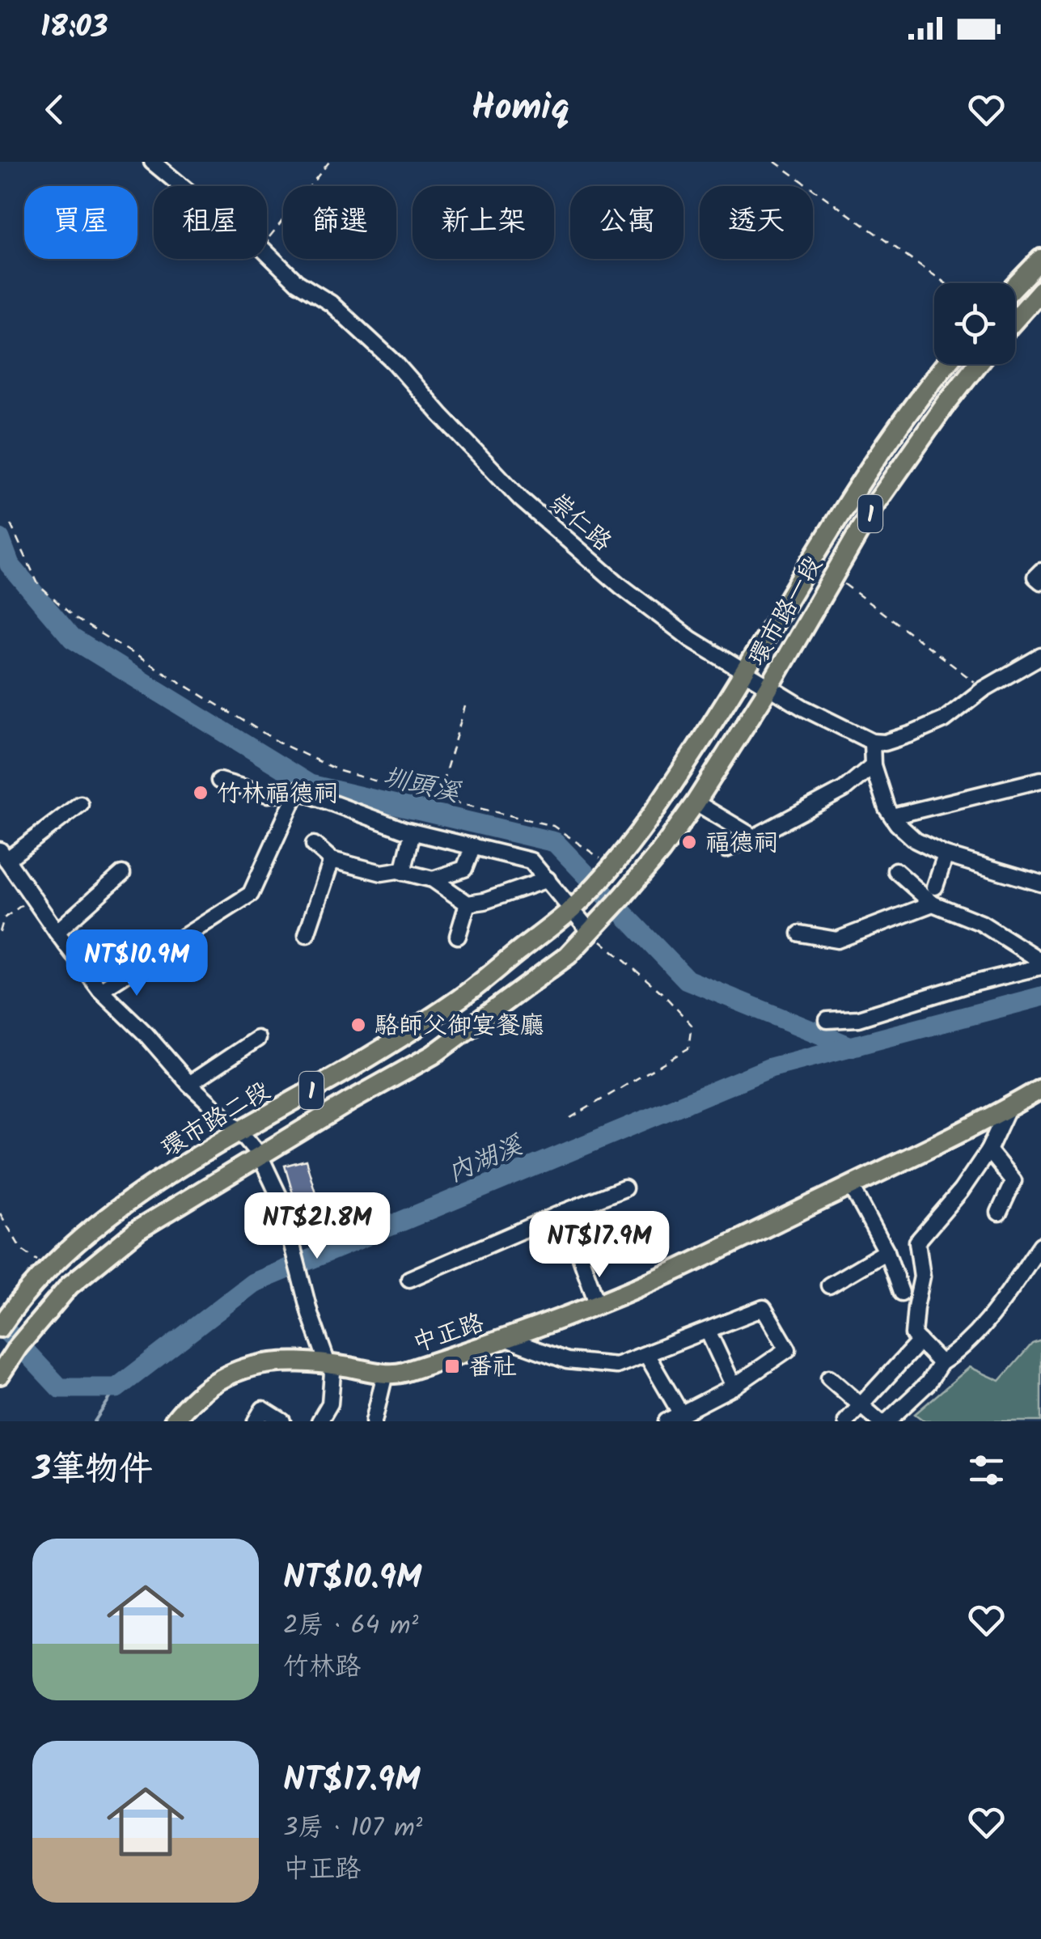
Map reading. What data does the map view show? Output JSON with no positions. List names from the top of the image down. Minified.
{"streets":{"main road":["1","環市路一段","環市路二段","中正路"],"street":["崇仁路"]},"crossings":[["1","崇仁路"],["1","環市路一段"],["1","環市路二段"],["崇仁路","環市路一段"]],"water":["圳頭溪","內湖溪"],"places":{"other":["竹林福德祠","福德祠","駱師父御宴餐廳"],"transit":["番社"]},"page":{"status":"18:03","header":"Homiq","chip":["買屋","租屋","篩選","新上架","公寓","透天"],"price":["NT$10.9M","NT$21.8M","NT$17.9M"],"heading":"3筆物件","list":[{"name":"NT$10.9M","note":"2房 · 64 m² · 竹林路"},{"name":"NT$17.9M","note":"3房 · 107 m² · 中正路"}]}}
